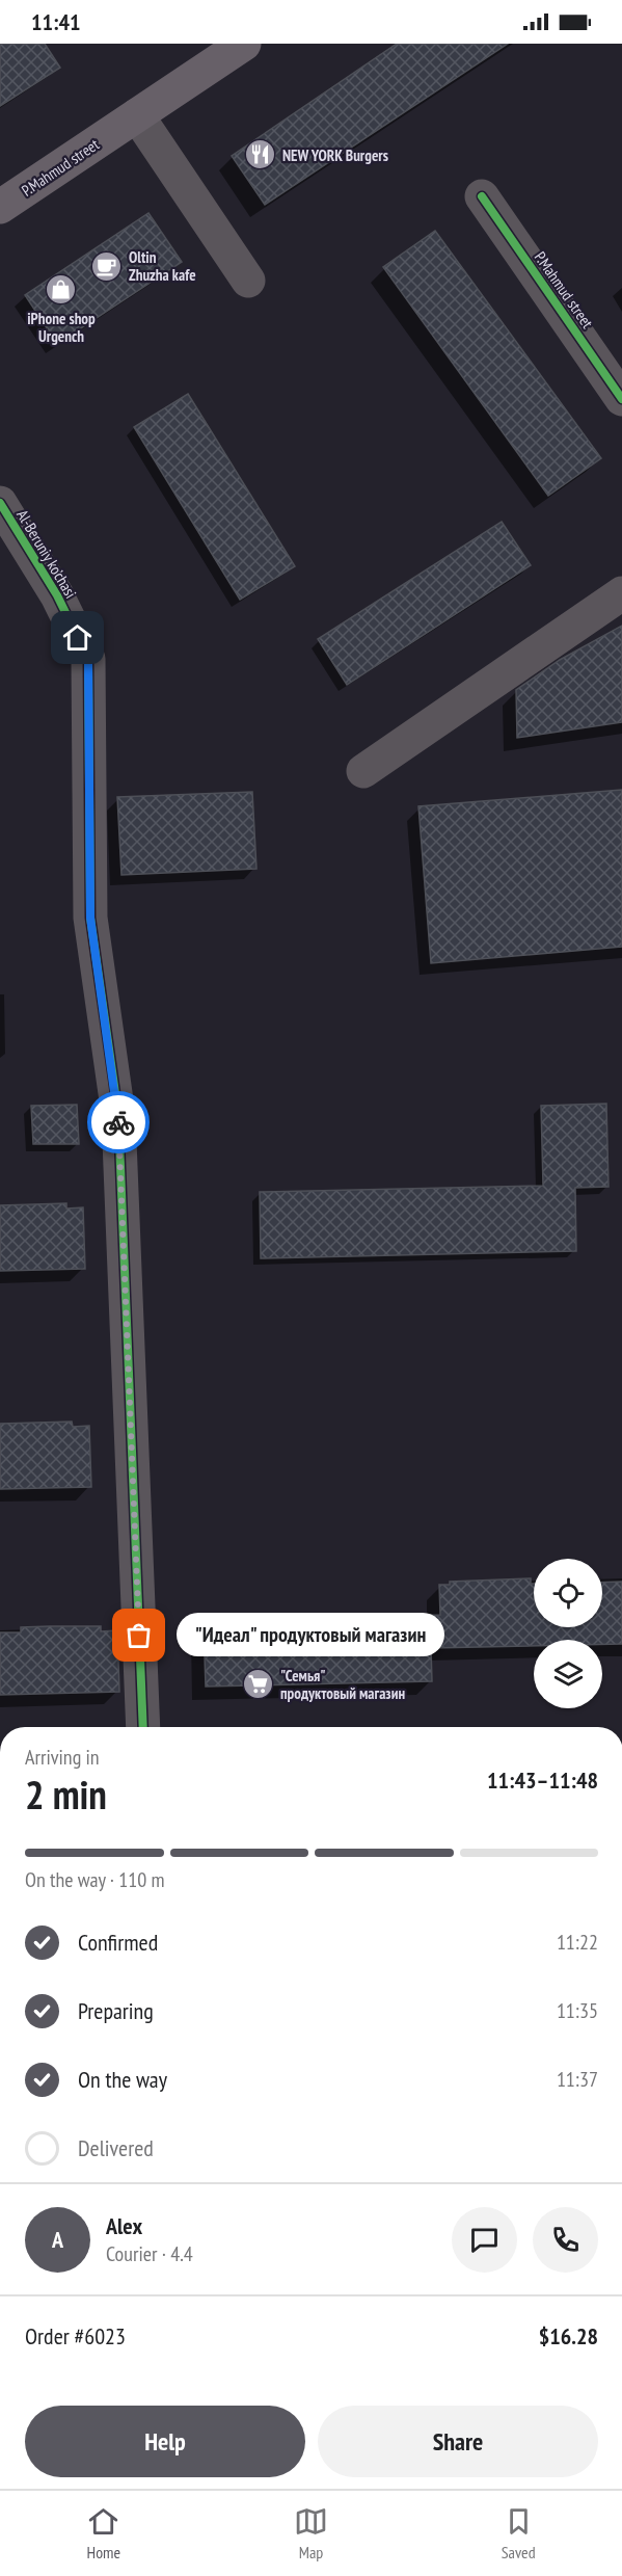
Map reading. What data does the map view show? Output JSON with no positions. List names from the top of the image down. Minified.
{"streets":{"main road":["P.Mahmud street"],"street":["Al-Beruniy ko’chasi"]},"places":{"restaurant":["NEW YORK Burgers"],"cafe":["Oltin Zhuzha kafe"],"shop":["iPhone shop Urgench"],"other":["\"Идеал\" продуктовый магазин"],"supermarket":["\"Семья\" продуктовый магазин"]},"page":{"status":"11:41","bubble":"\"Идеал\" продуктовый магазин","heading":["2 min","Arriving in","11:43–11:48"],"panel":["Alex","Courier · 4.4","Order #6023","$16.28"],"bar":"On the way · 110 m","list":[["Confirmed","11:22"],["Preparing","11:35"],["On the way","11:37"],"Delivered"],"round":"A","buttons":["Help","Share"],"tabs":["Home","Map","Saved"]}}
